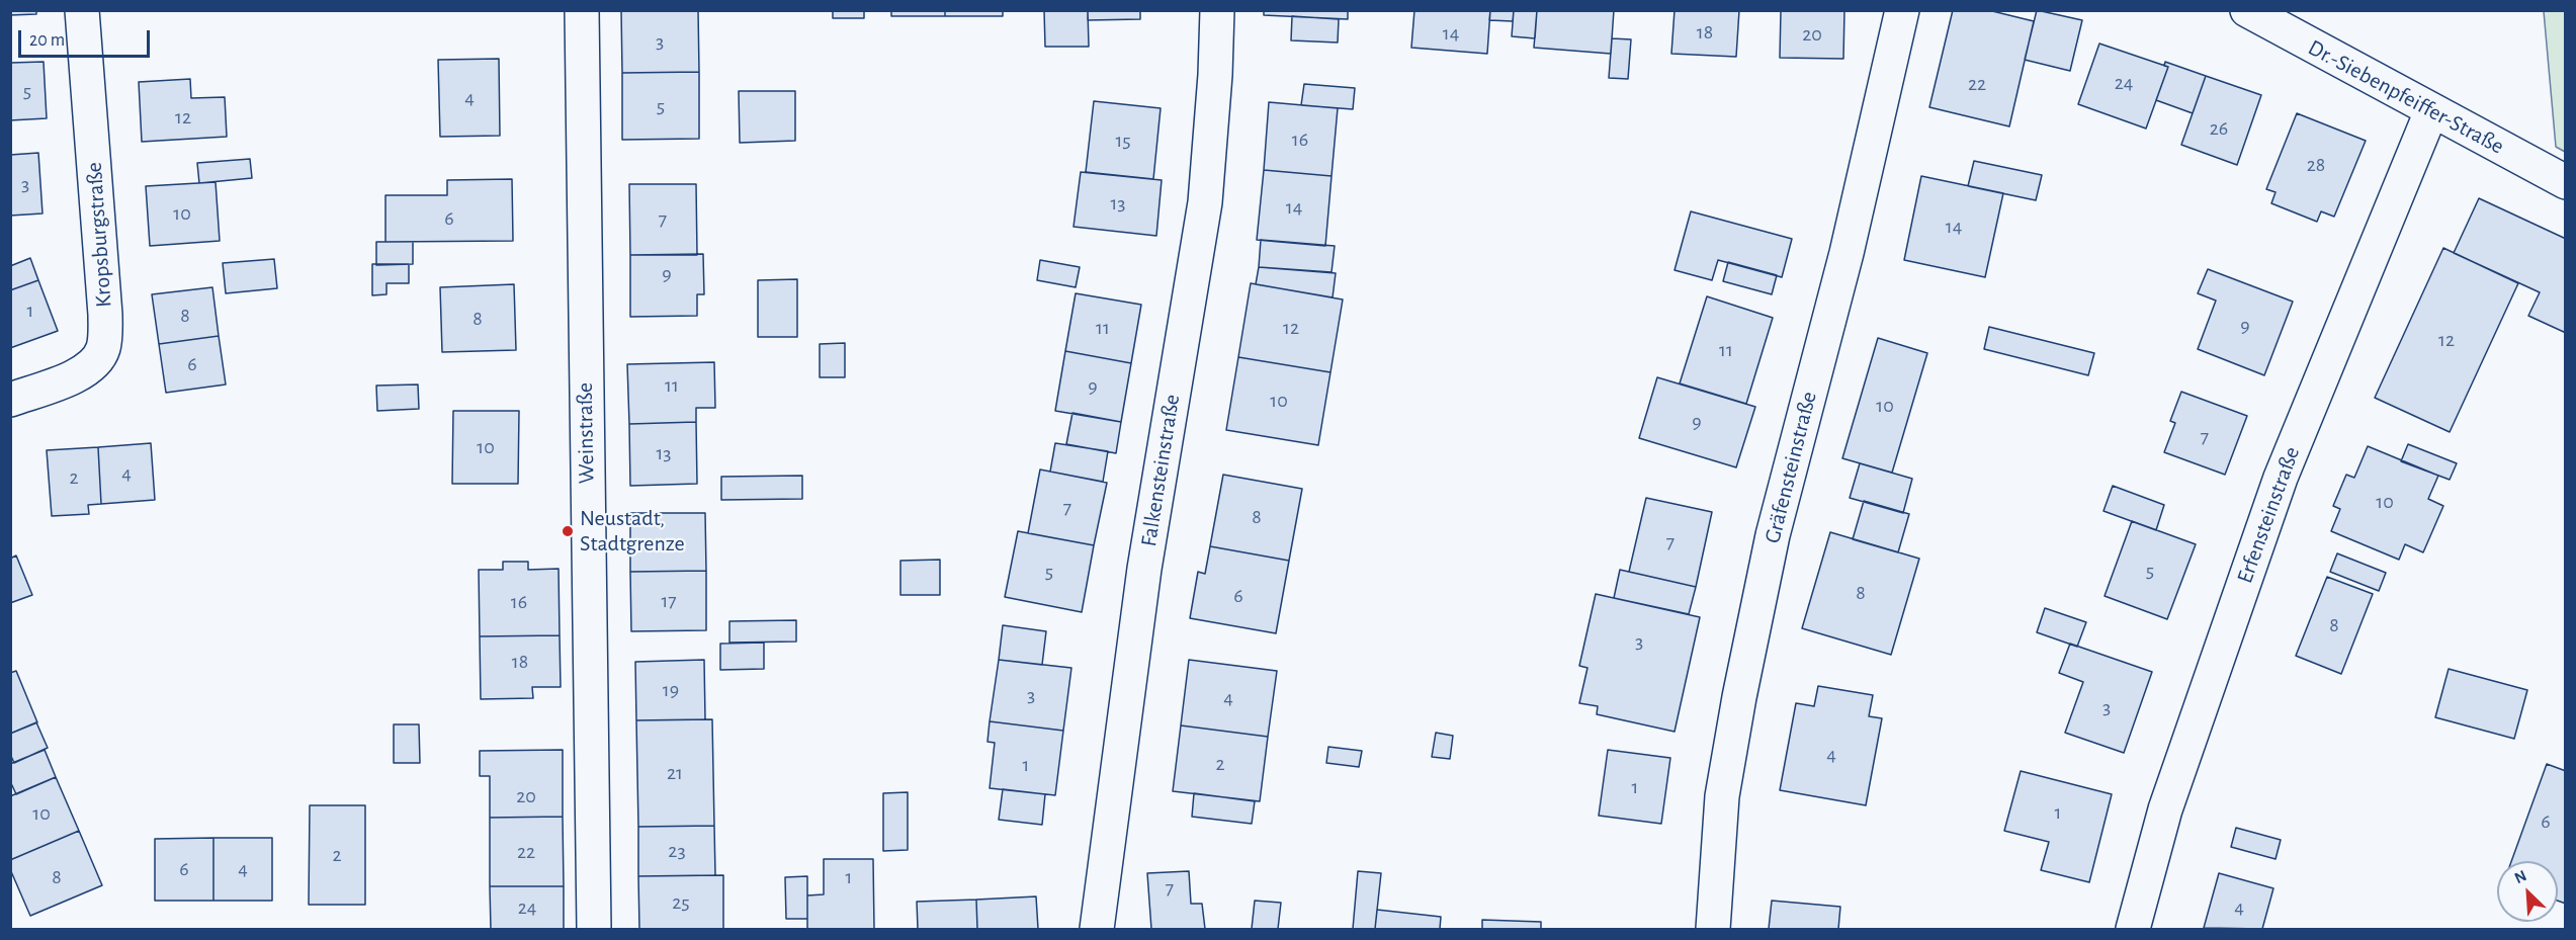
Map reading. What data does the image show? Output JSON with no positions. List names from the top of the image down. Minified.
{"streets":{"street":["Dr.-Siebenpfeiffer-Straße","Kropsburgstraße","Weinstraße","Gräfensteinstraße","Falkensteinstraße","Erfensteinstraße"]},"crossings":[["Dr.-Siebenpfeiffer-Straße","Erfensteinstraße"]],"places":["Neustadt, Stadtgrenze"],"house_numbers":["18","14","20","3","24","22","5","4","5","12","26","16","15","28","3","13","14","10","6","7","14","9","1","8","8","9","11","12","12","11","6","11","9","10","10","9","7","10","13","4","2","10","7","8","7","5","5","8","6","17","16","8","3","18","19","3","4","3","4","2","1","21","1","20","1","10","6","23","22","2","6","4","8","1","7","25","24","4"],"scale_bar":"20 m","north":"top left"}
